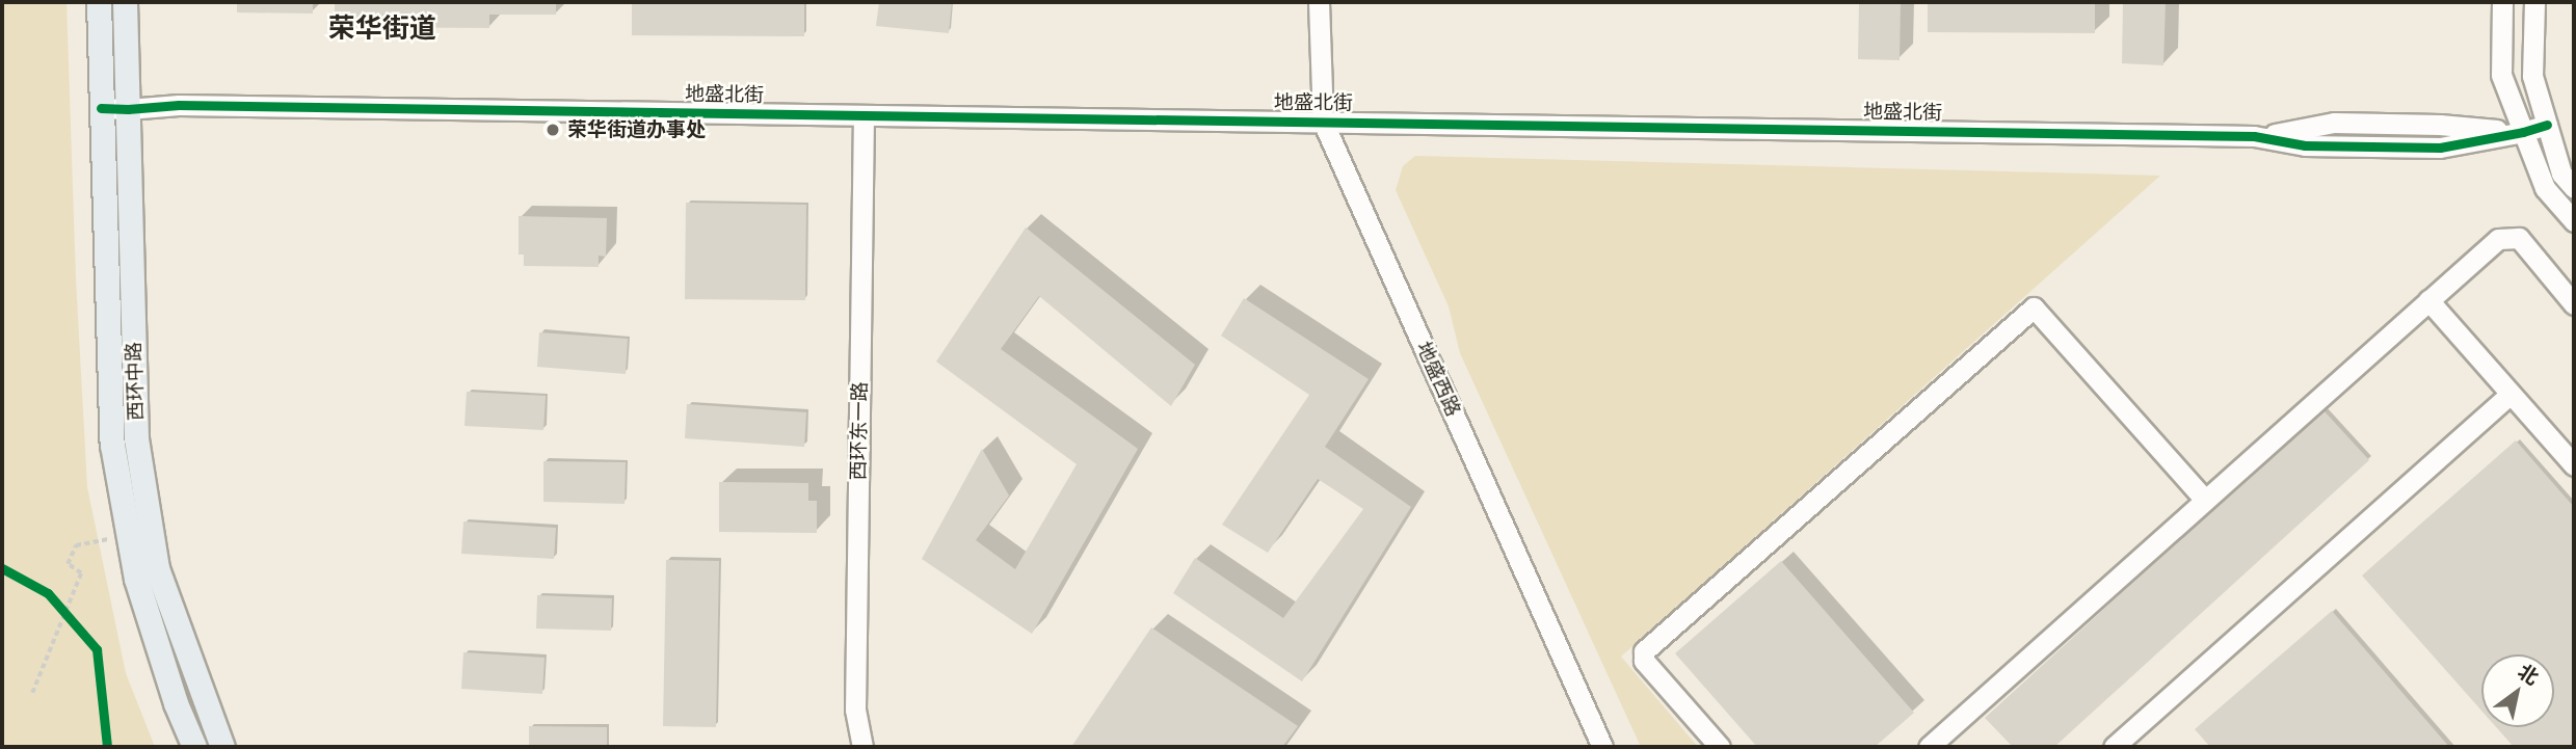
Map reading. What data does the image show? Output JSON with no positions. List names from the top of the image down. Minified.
{"streets":{"main road":["西环中路"],"street":["地盛北街","地盛西路","西环东一路"]},"crossings":[["地盛北街","地盛西路"],["地盛北街","西环中路"],["地盛北街","西环东一路"]],"districts":["荣华街道"],"places":["荣华街道办事处"],"north":"top right"}
